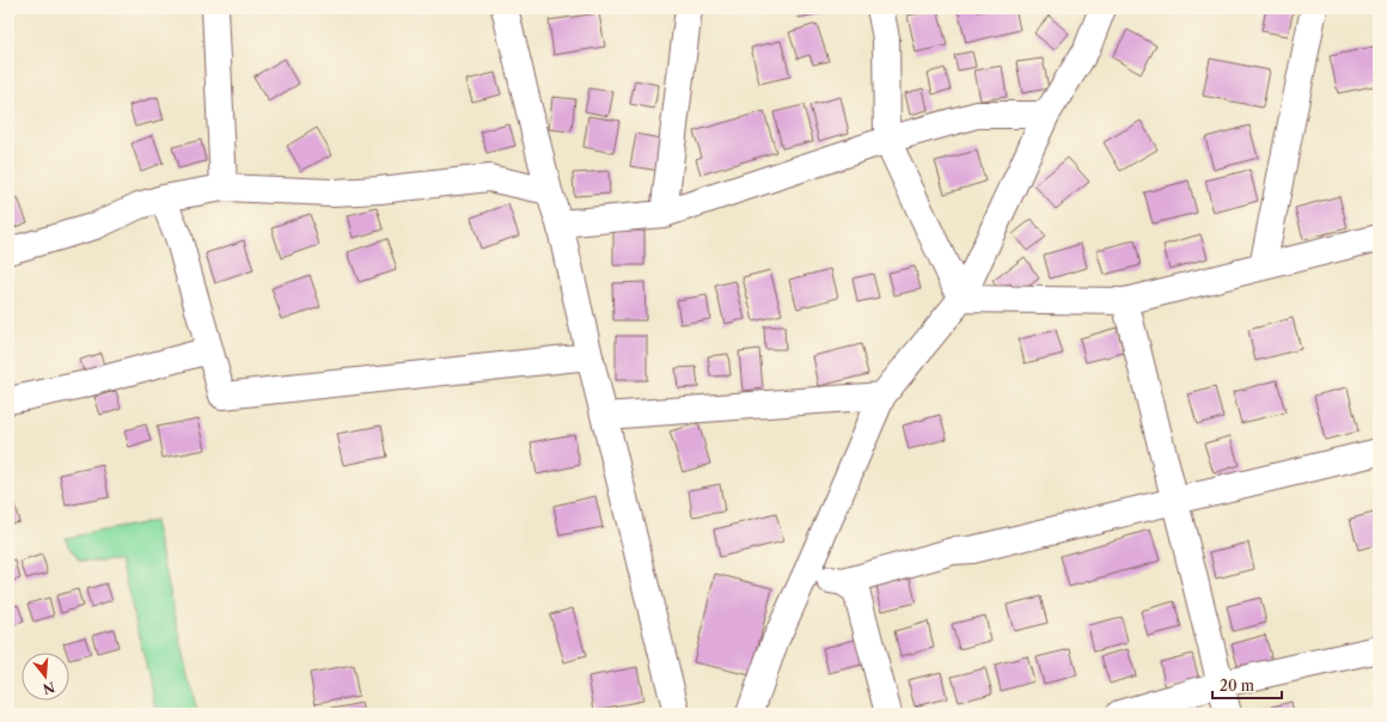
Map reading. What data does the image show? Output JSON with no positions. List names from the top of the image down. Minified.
{"scale_bar":"20 m","north":"bottom"}
